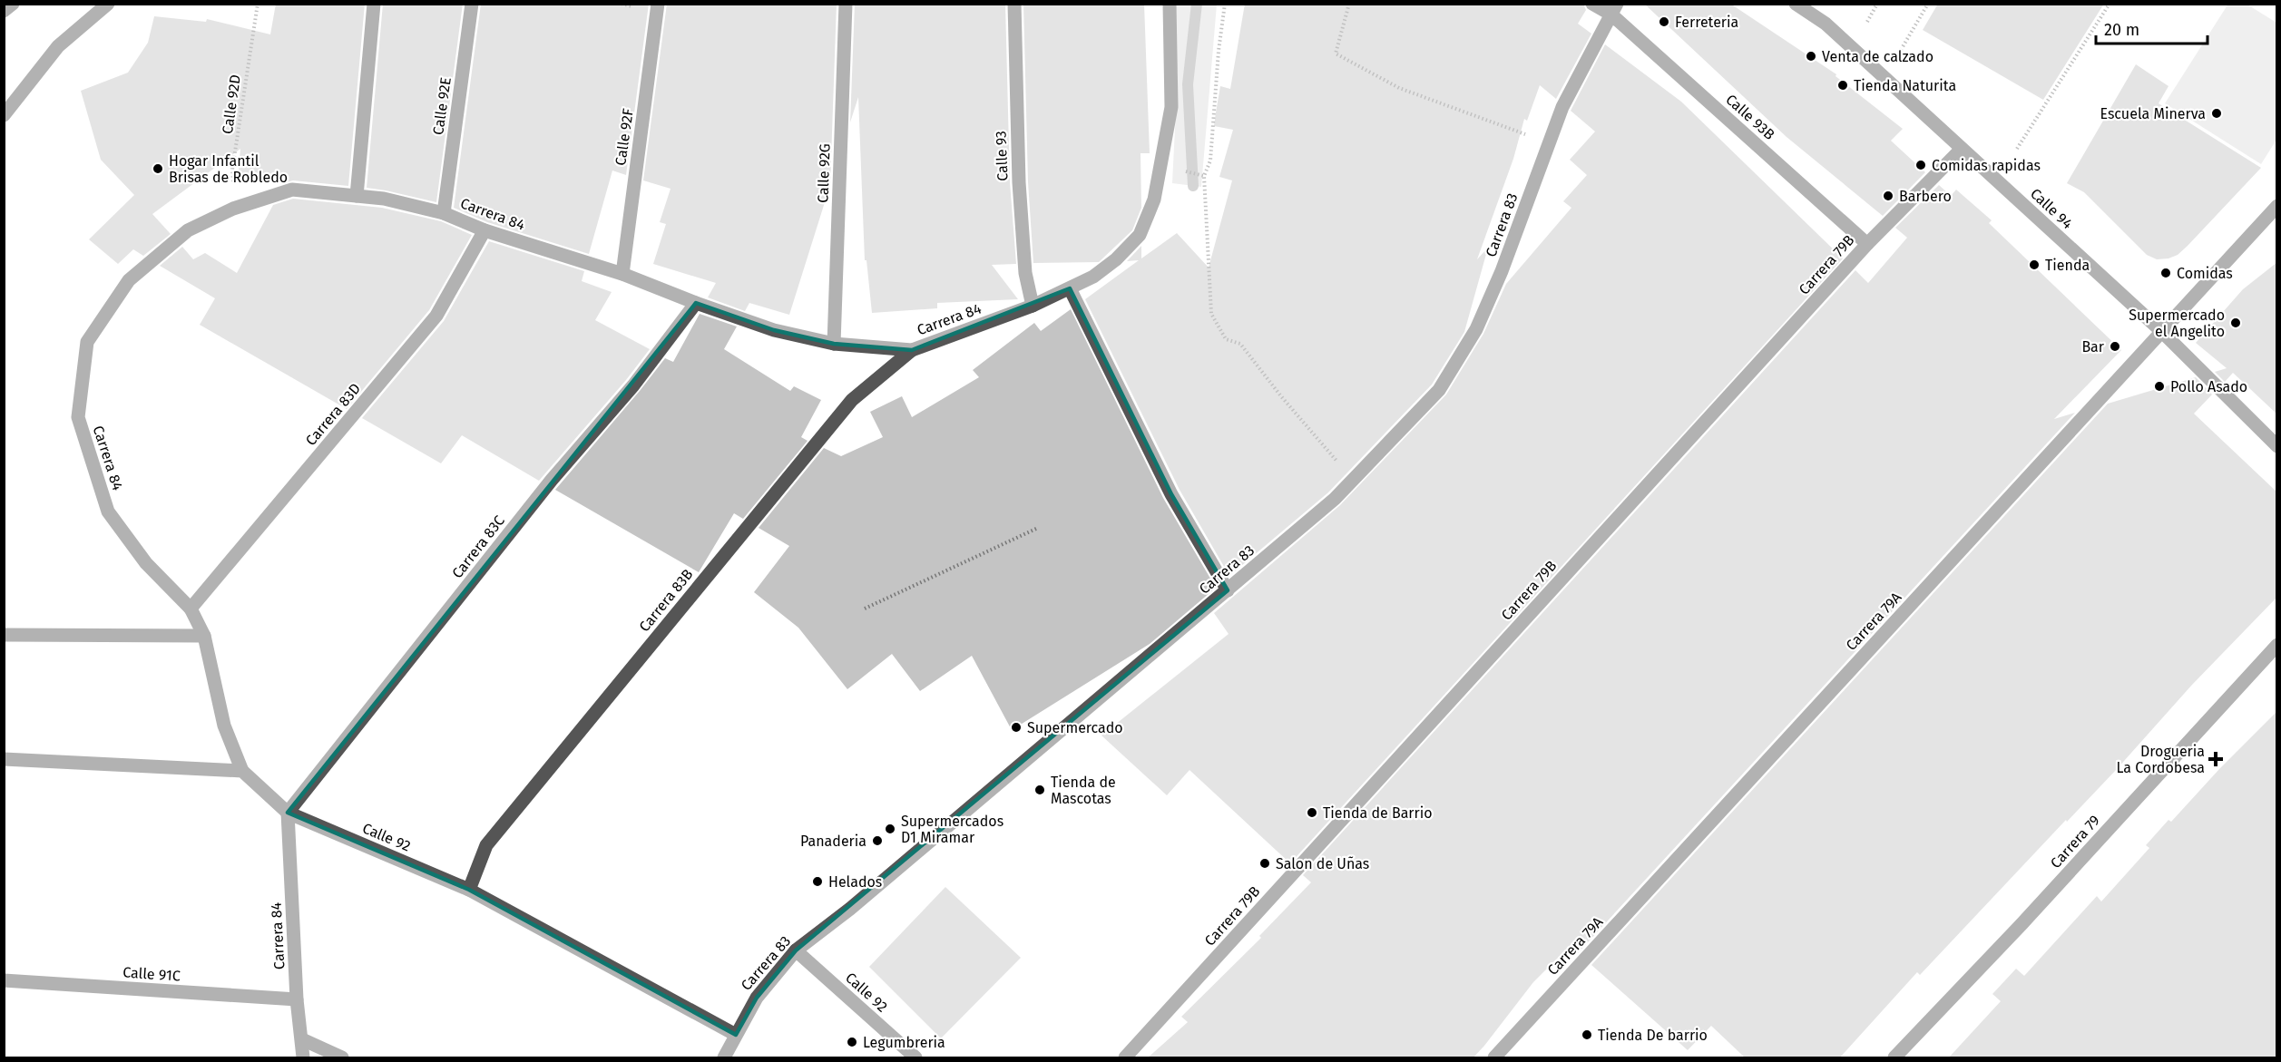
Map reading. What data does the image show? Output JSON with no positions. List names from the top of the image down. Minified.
{"streets":{"street":["Calle 92E","Calle 93B","Calle 92F","Calle 93","Calle 92G","Calle 94","Carrera 84","Carrera 83","Carrera 79B","Carrera 83D","Carrera 83C","Carrera 83B","Carrera 79A","Calle 92","Carrera 79","Calle 91C"],"path":["Calle 92D"]},"crossings":[["Calle 92D","Carrera 84"],["Calle 92E","Carrera 84"],["Calle 93B","Carrera 83"],["Calle 93B","Carrera 79B"],["Calle 92F","Carrera 84"],["Calle 93","Carrera 84"],["Calle 92G","Carrera 84"],["Calle 94","Carrera 79B"],["Calle 94","Carrera 79A"],["Carrera 84","Carrera 83D"],["Carrera 84","Carrera 83C"],["Carrera 84","Carrera 83B"],["Carrera 84","Calle 92"],["Carrera 84","Calle 91C"],["Carrera 83","Calle 92"],["Carrera 83C","Calle 92"],["Carrera 83B","Calle 92"]],"places":{"other":["Ferreteria","Venta de calzado","Tienda Naturita","Escuela Minerva","Comidas rapidas","Hogar Infantil Brisas de Robledo","Barbero","Tienda","Comidas","Supermercado el Angelito","Bar","Pollo Asado","Supermercado","Tienda de Mascotas","Tienda de Barrio","Supermercados D1 Miramar","Panaderia","Salon de Uñas","Helados","Tienda De barrio","Legumbreria"],"health":["Drogueria La Cordobesa"]},"scale_bar":"20 m"}
